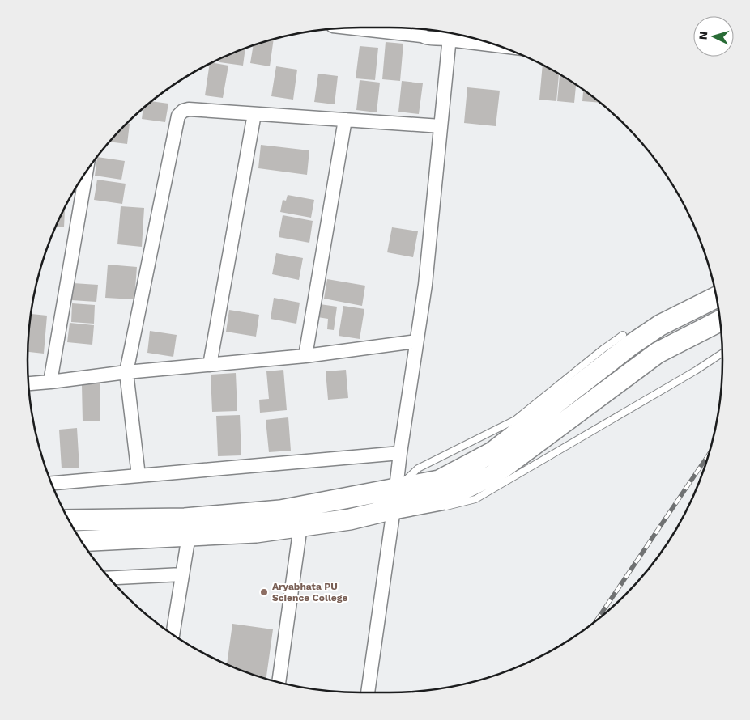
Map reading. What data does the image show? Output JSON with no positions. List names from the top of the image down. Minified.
{"places":["Aryabhata PU Science College"],"north":"left"}
